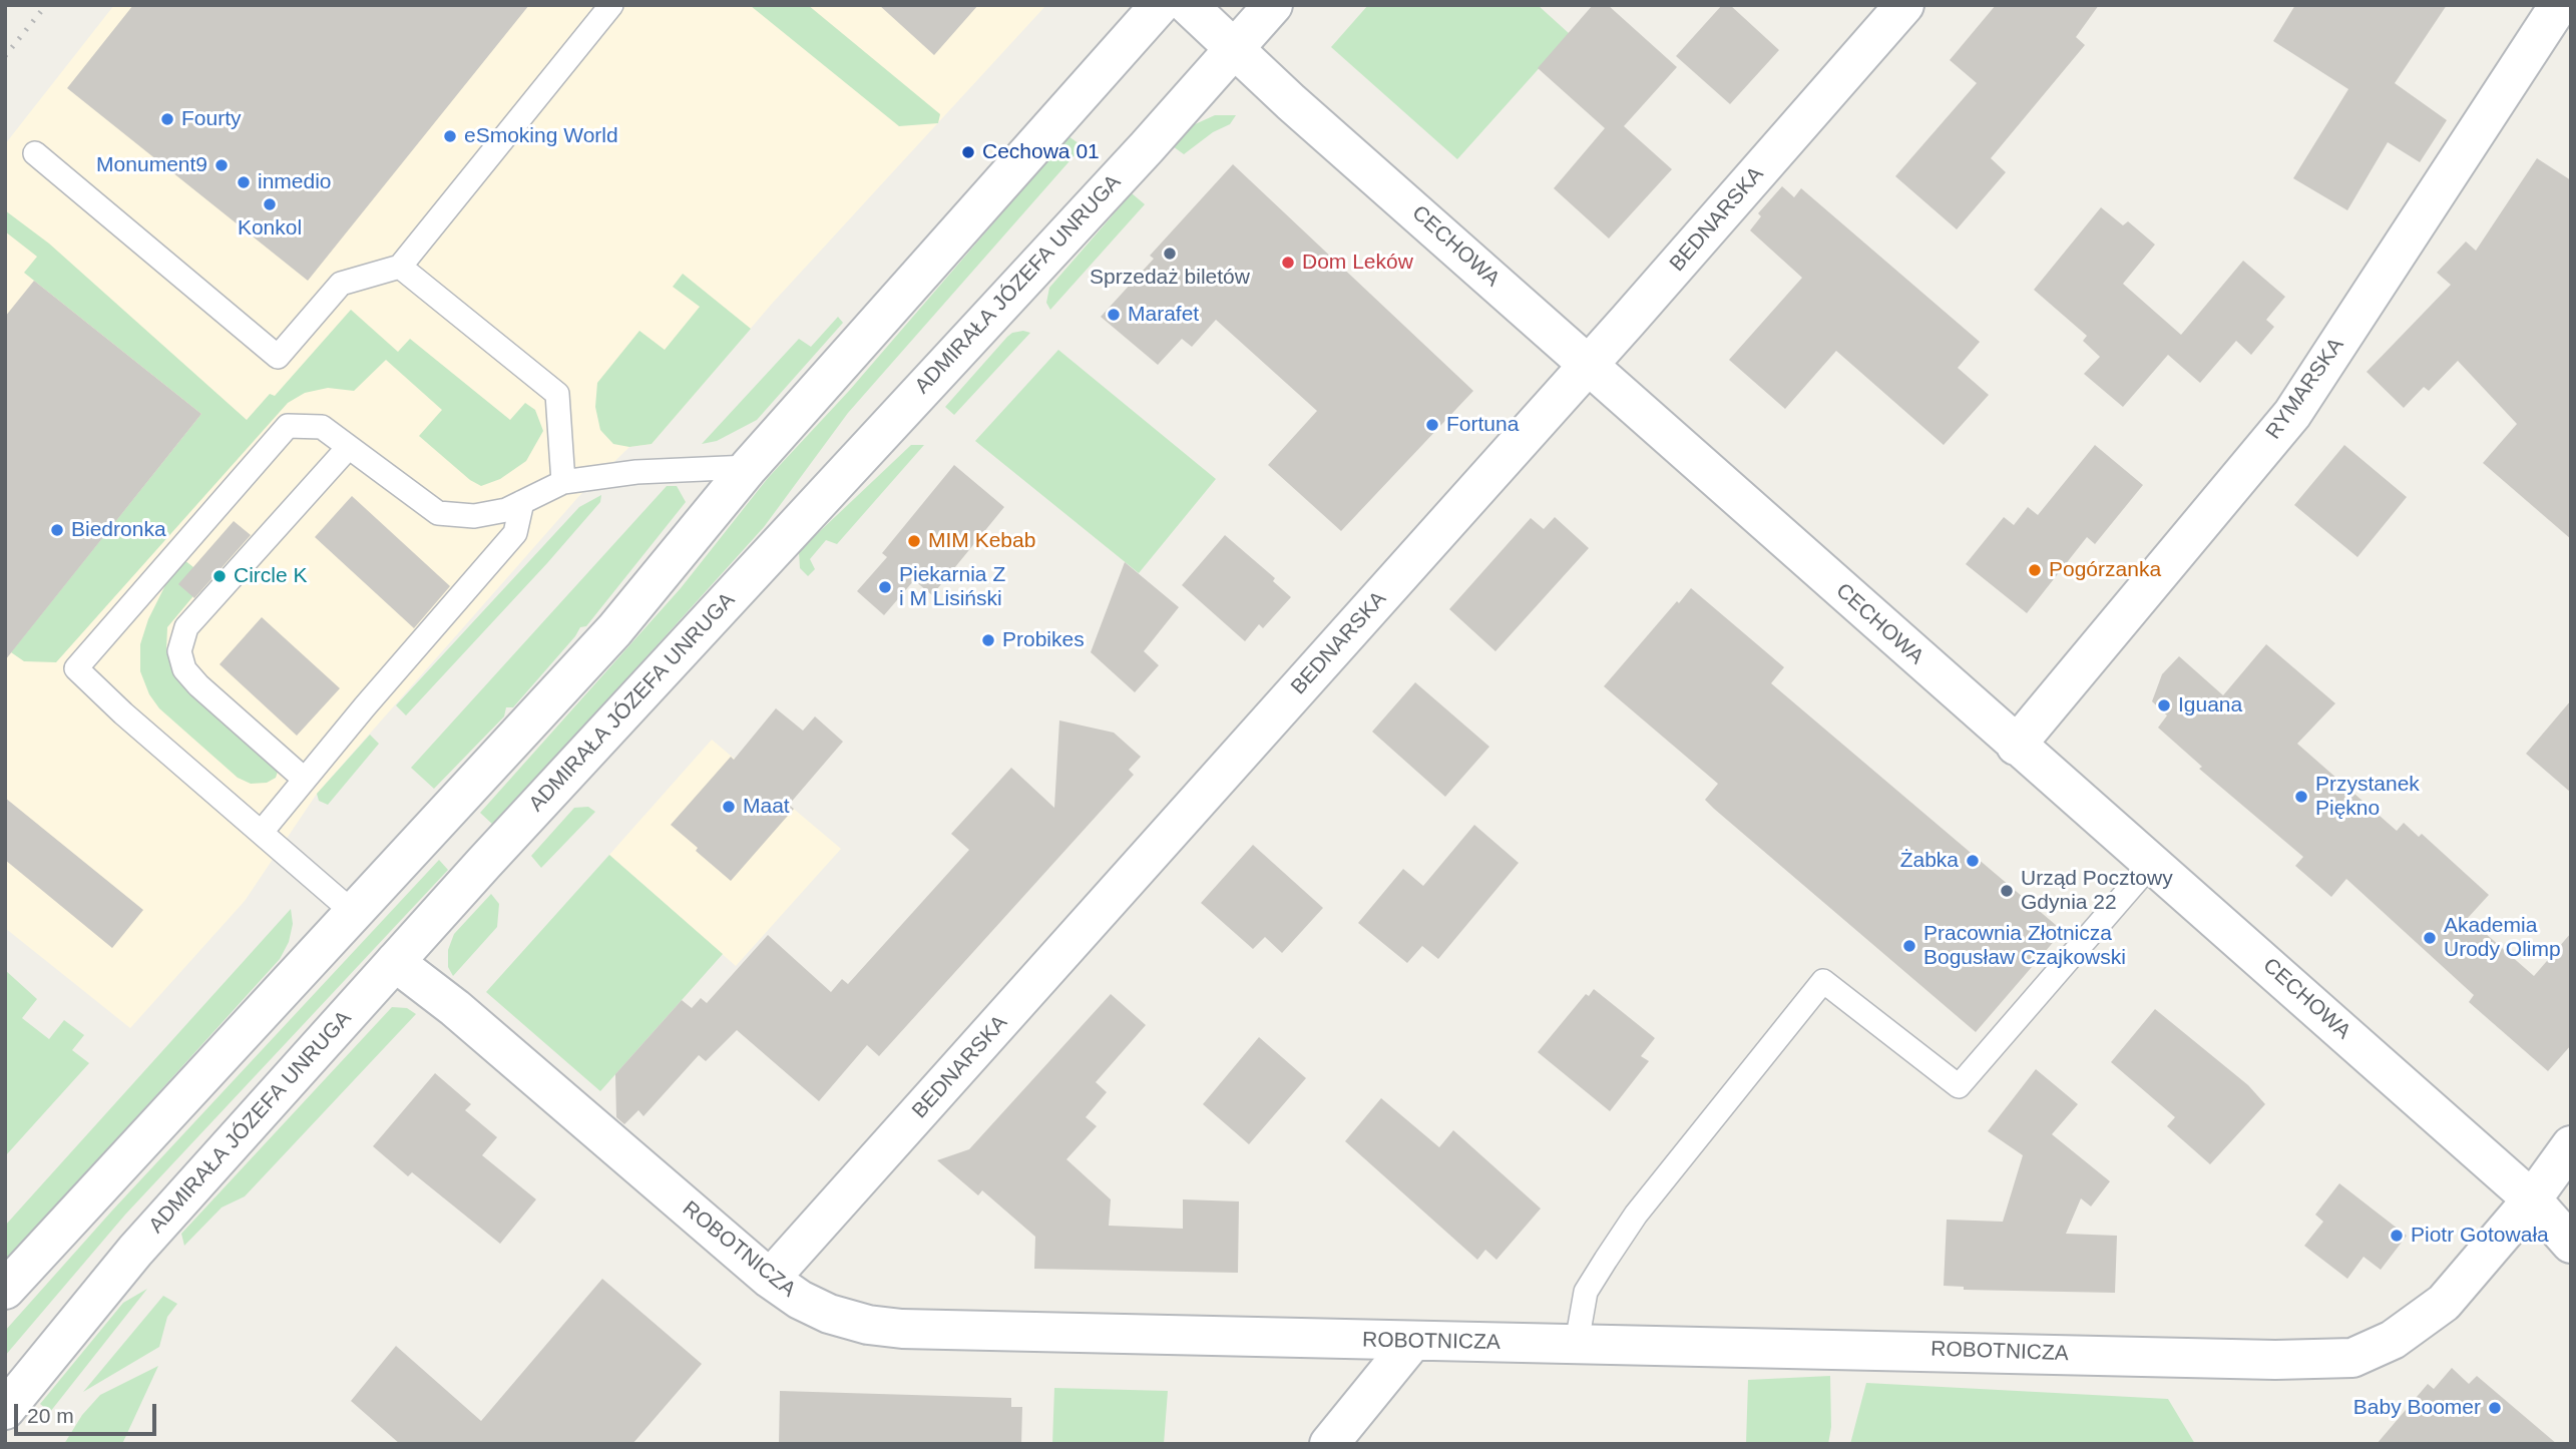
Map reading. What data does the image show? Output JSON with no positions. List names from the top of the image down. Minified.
{"streets":{"street":["BEDNARSKA","CECHOWA","ADMIRAŁA JÓZEFA UNRUGA","RYMARSKA","ROBOTNICZA"]},"crossings":[["BEDNARSKA","CECHOWA"],["BEDNARSKA","ROBOTNICZA"],["CECHOWA","ADMIRAŁA JÓZEFA UNRUGA"],["CECHOWA","RYMARSKA"],["CECHOWA","ROBOTNICZA"],["ADMIRAŁA JÓZEFA UNRUGA","ROBOTNICZA"]],"places":["Fourty","eSmoking World","Cechowa 01","Monument9","inmedio","Konkol","Sprzedaż biletów","Dom Leków","Marafet","Fortuna","Biedronka","MIM Kebab","Pogórzanka","Circle K","Piekarnia Z i M Lisiński","Probikes","Iguana","Przystanek Piękno","Maat","Żabka","Urząd Pocztowy Gdynia 22","Akademia Urody Olimp","Pracownia Złotnicza Bogusław Czajkowski","Piotr Gotowała","Baby Boomer"],"scale_bar":"20 m"}
